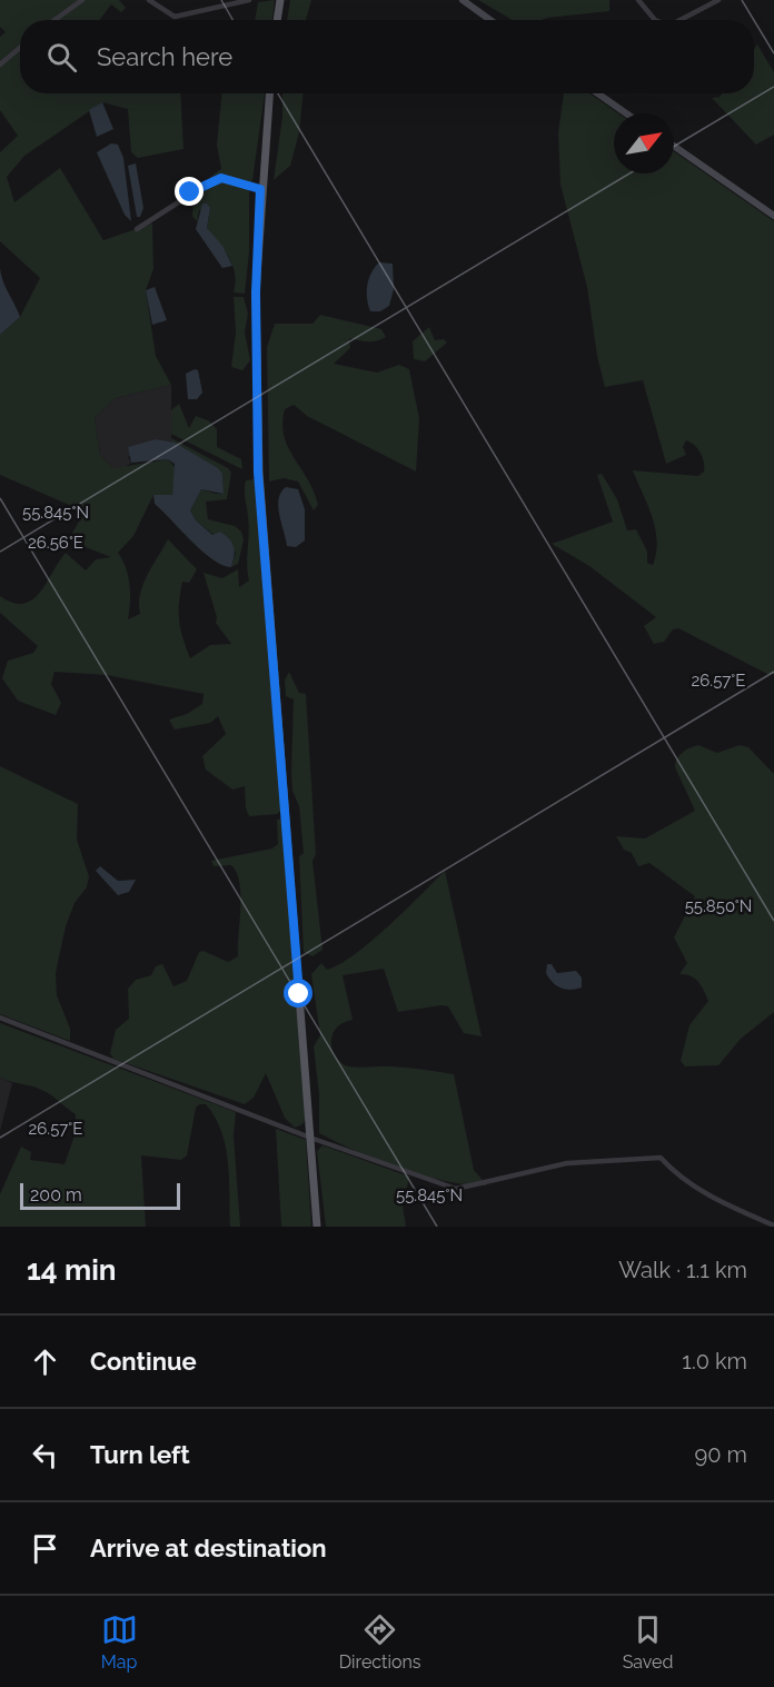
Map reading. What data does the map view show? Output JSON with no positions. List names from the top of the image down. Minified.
{"scale_bar":"200 m","north":"top right","page":{"search":"Search here","scale":"200 m","heading":["14 min","Walk · 1.1 km"],"list":[["Continue","1.0 km"],["Turn left","90 m"],"Arrive at destination"],"nav":["Map","Directions","Saved"]},"coordinates":["55.845°N","26.56°E","26.57°E","55.850°N"]}
